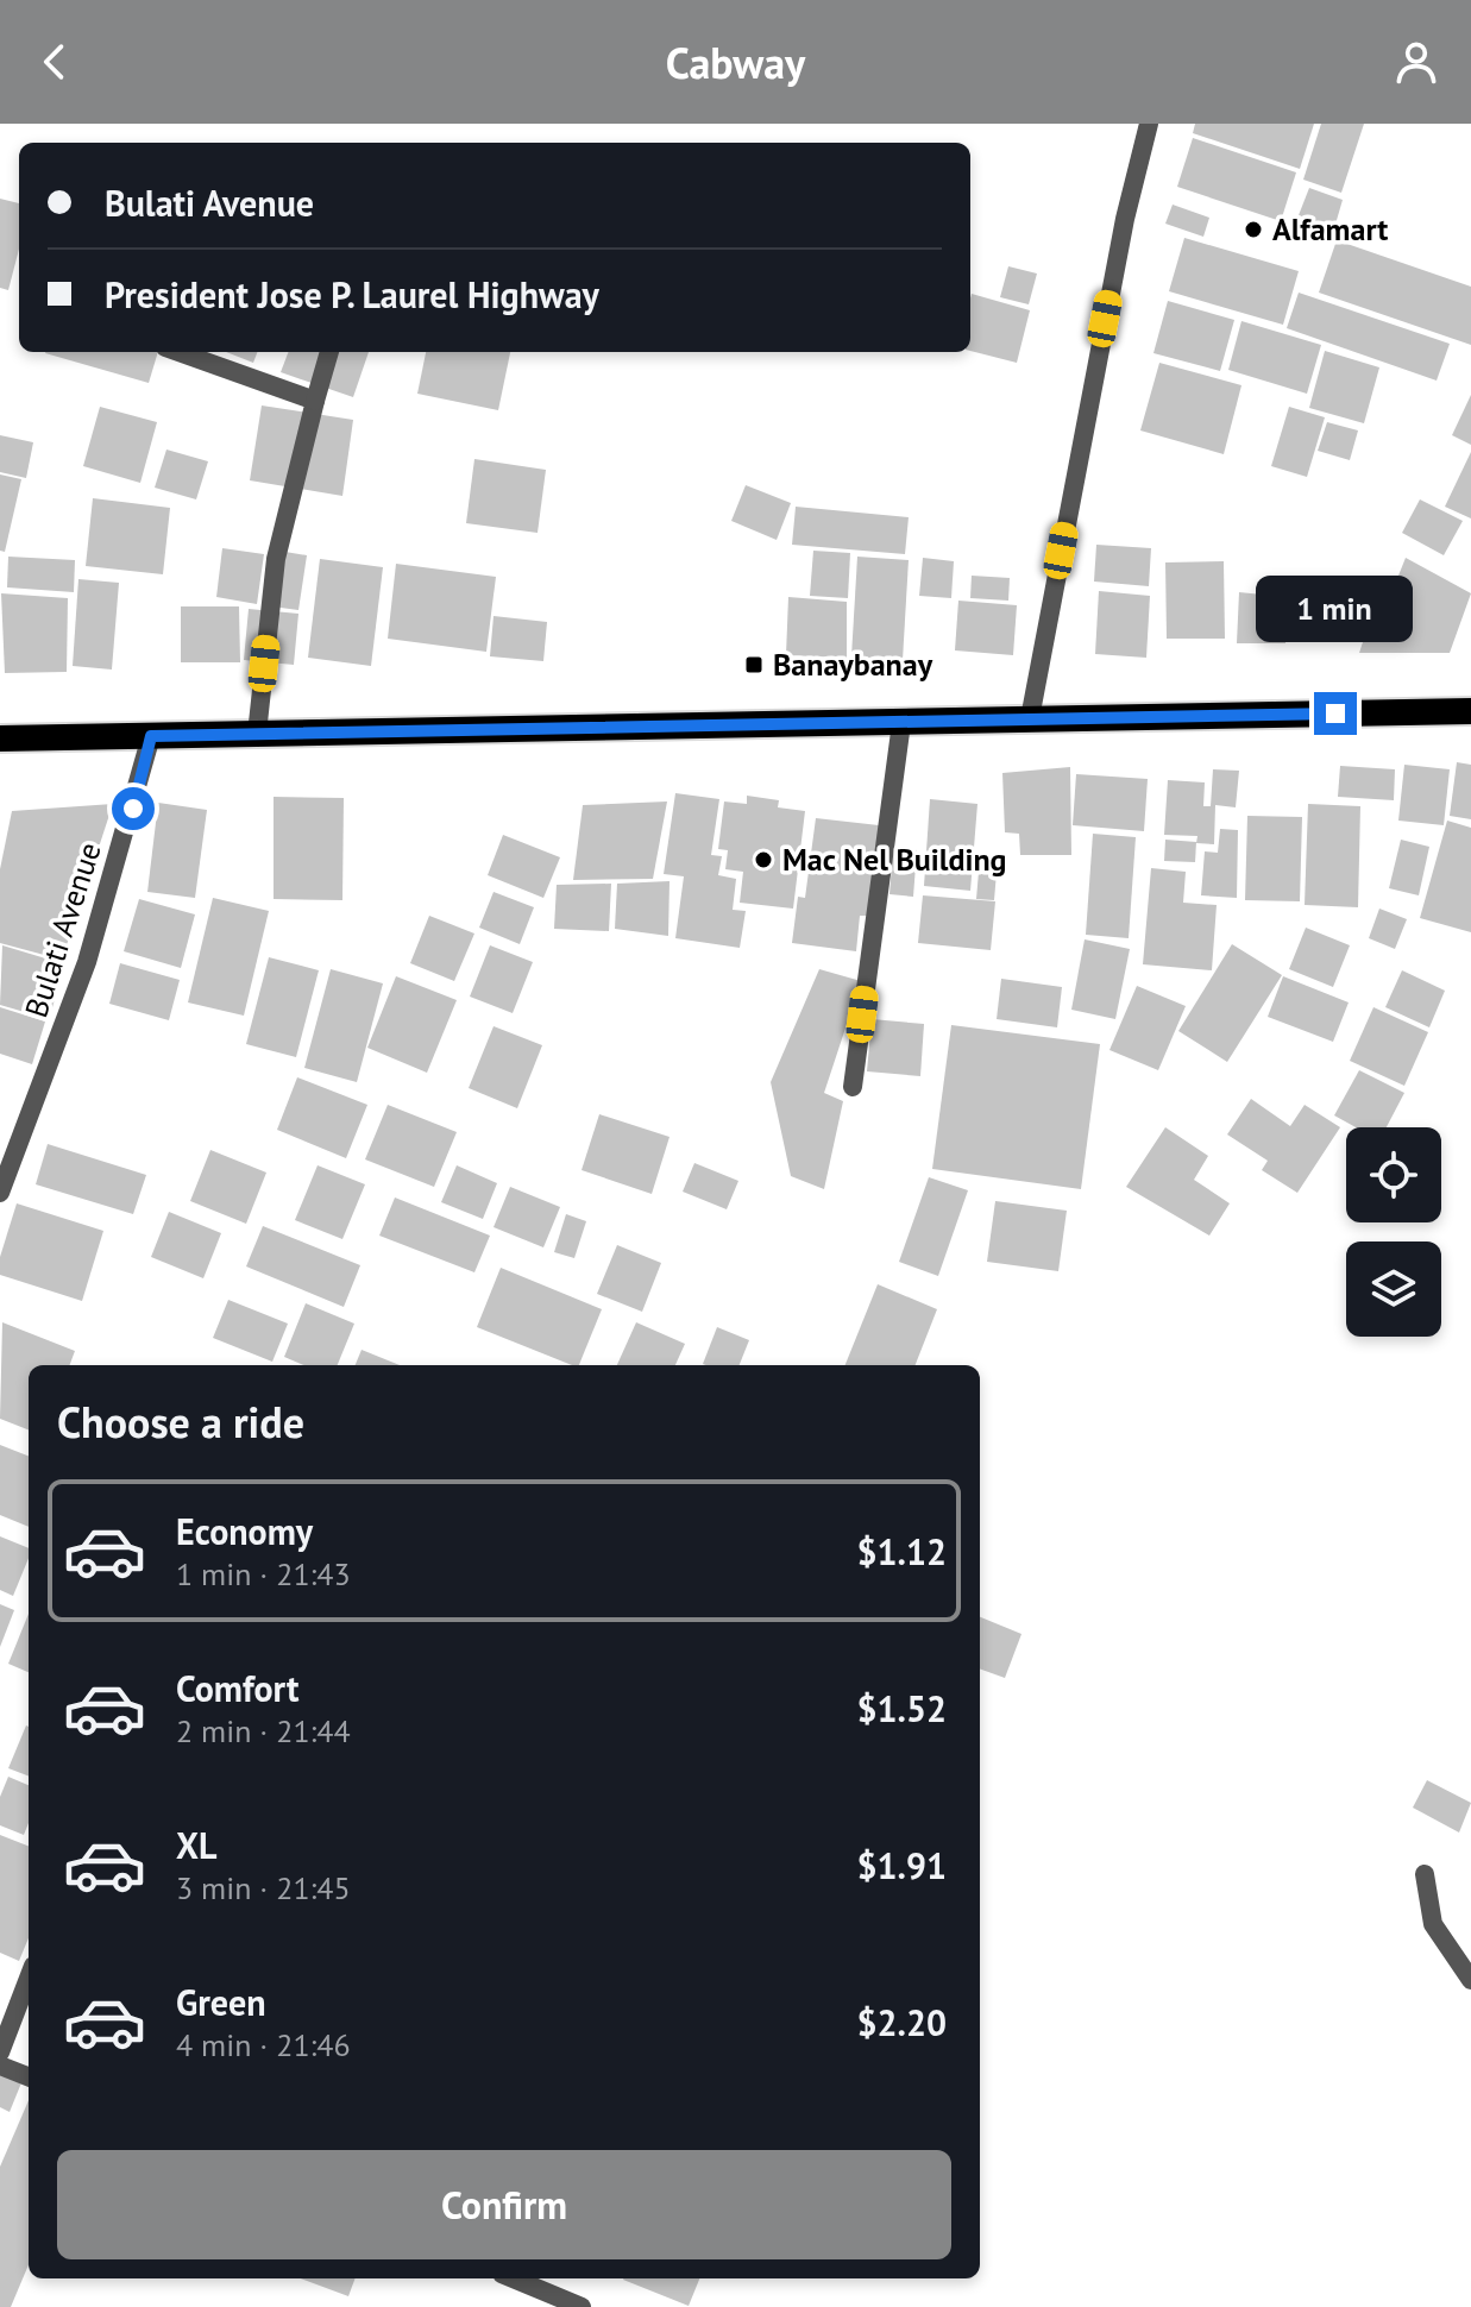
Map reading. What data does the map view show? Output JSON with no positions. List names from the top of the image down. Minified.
{"streets":{"street":["Bulati Avenue"]},"places":{"other":["Alfamart","Mac Nel Building"],"transit":["Banaybanay"]},"page":{"header":"Cabway","banner":["Bulati Avenue","President Jose P. Laurel Highway"],"bubble":"1 min","heading":"Choose a ride","list":[{"name":"Economy","note":"1 min · 21:43","value":"$1.12"},{"name":"Comfort","note":"2 min · 21:44","value":"$1.52"},{"name":"XL","note":"3 min · 21:45","value":"$1.91"},{"name":"Green","note":"4 min · 21:46","value":"$2.20"}],"buttons":"Confirm"}}
